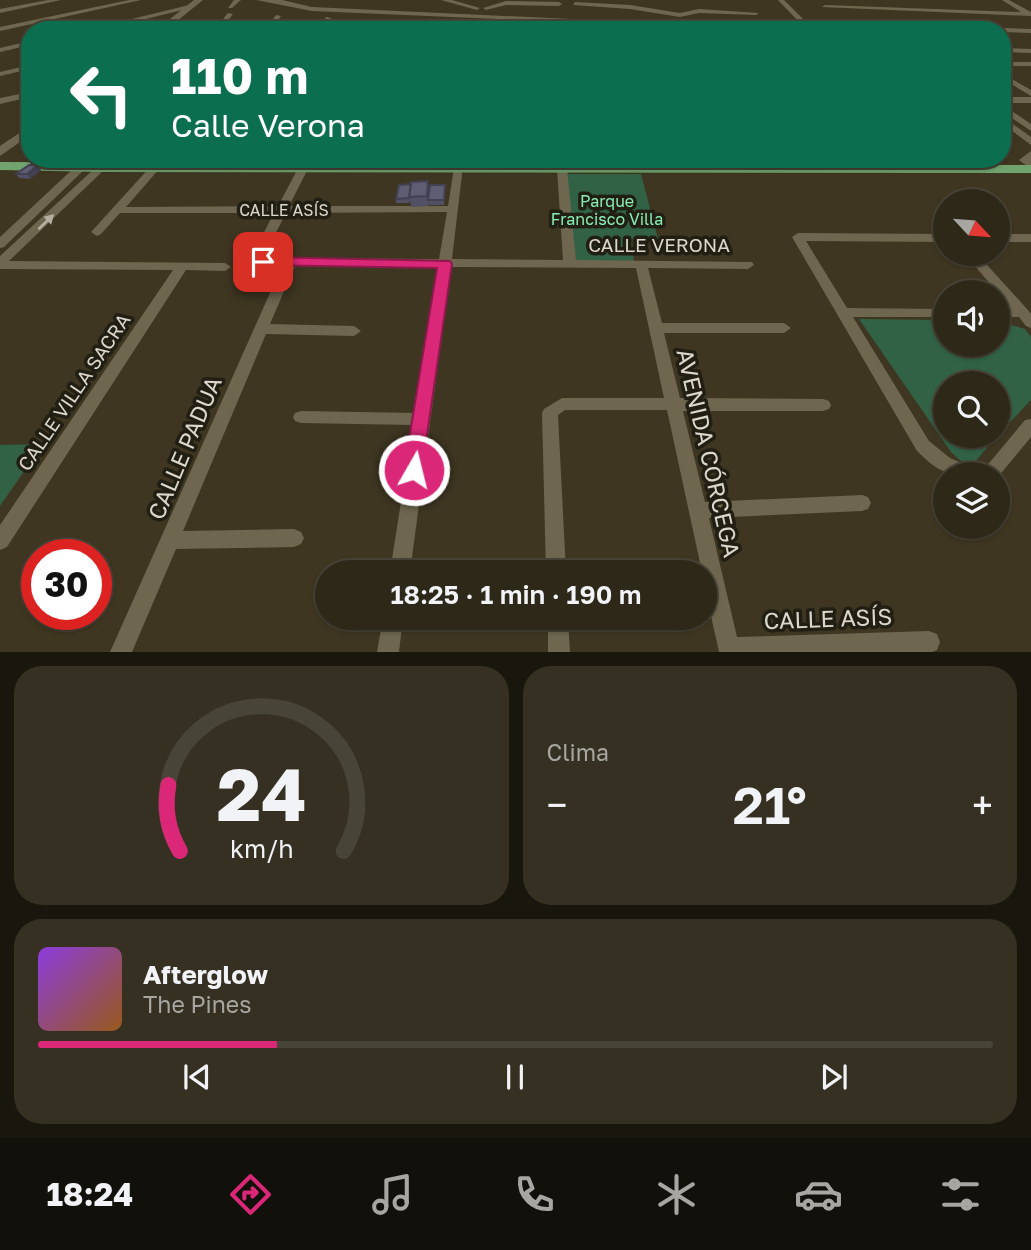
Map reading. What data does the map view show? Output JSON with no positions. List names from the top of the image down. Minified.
{"streets":{"street":["CALLE ASÍS","CALLE VERONA","CALLE VILLA SACRA","CALLE PADUA","AVENIDA CÓRCEGA"]},"crossings":[["CALLE ASÍS","CALLE VERONA"],["CALLE ASÍS","AVENIDA CÓRCEGA"],["CALLE VERONA","CALLE PADUA"],["CALLE VERONA","AVENIDA CÓRCEGA"]],"parks":["Parque Francisco Villa"],"north":"bottom right","page":{"turn":["110 m","Calle Verona"],"limit":"30","trip":"18:25 · 1 min · 190 m","tile":"Clima","heat":["−","21°","+"],"song":["Afterglow","The Pines"],"tabs":"18:24","gauge":["24","km/h"]}}
